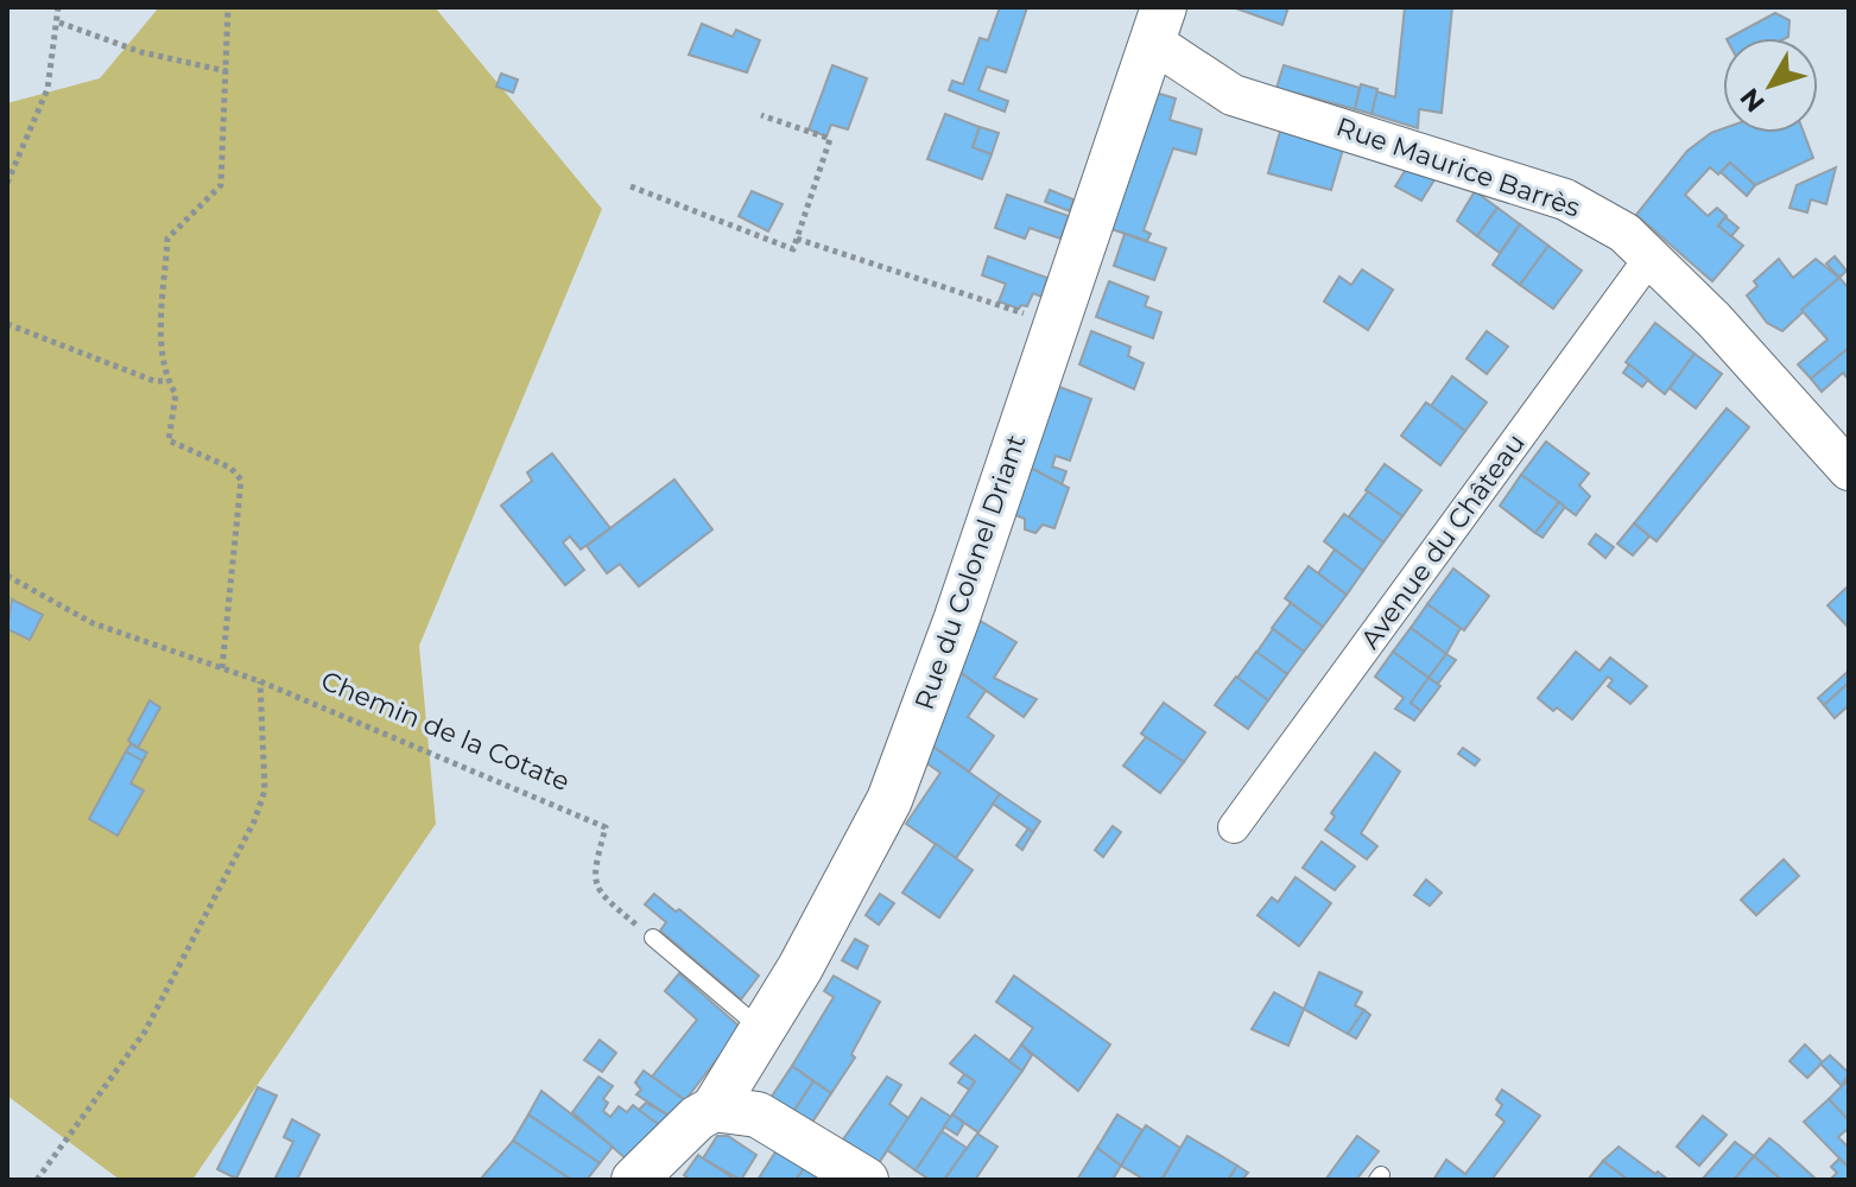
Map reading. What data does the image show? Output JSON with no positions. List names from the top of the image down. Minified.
{"streets":{"main road":["Rue du Colonel Driant"],"street":["Rue Maurice Barrès","Avenue du Château"],"path":["Chemin de la Cotate"]},"crossings":[["Rue Maurice Barrès","Avenue du Château"],["Rue Maurice Barrès","Rue du Colonel Driant"]],"north":"bottom left"}
